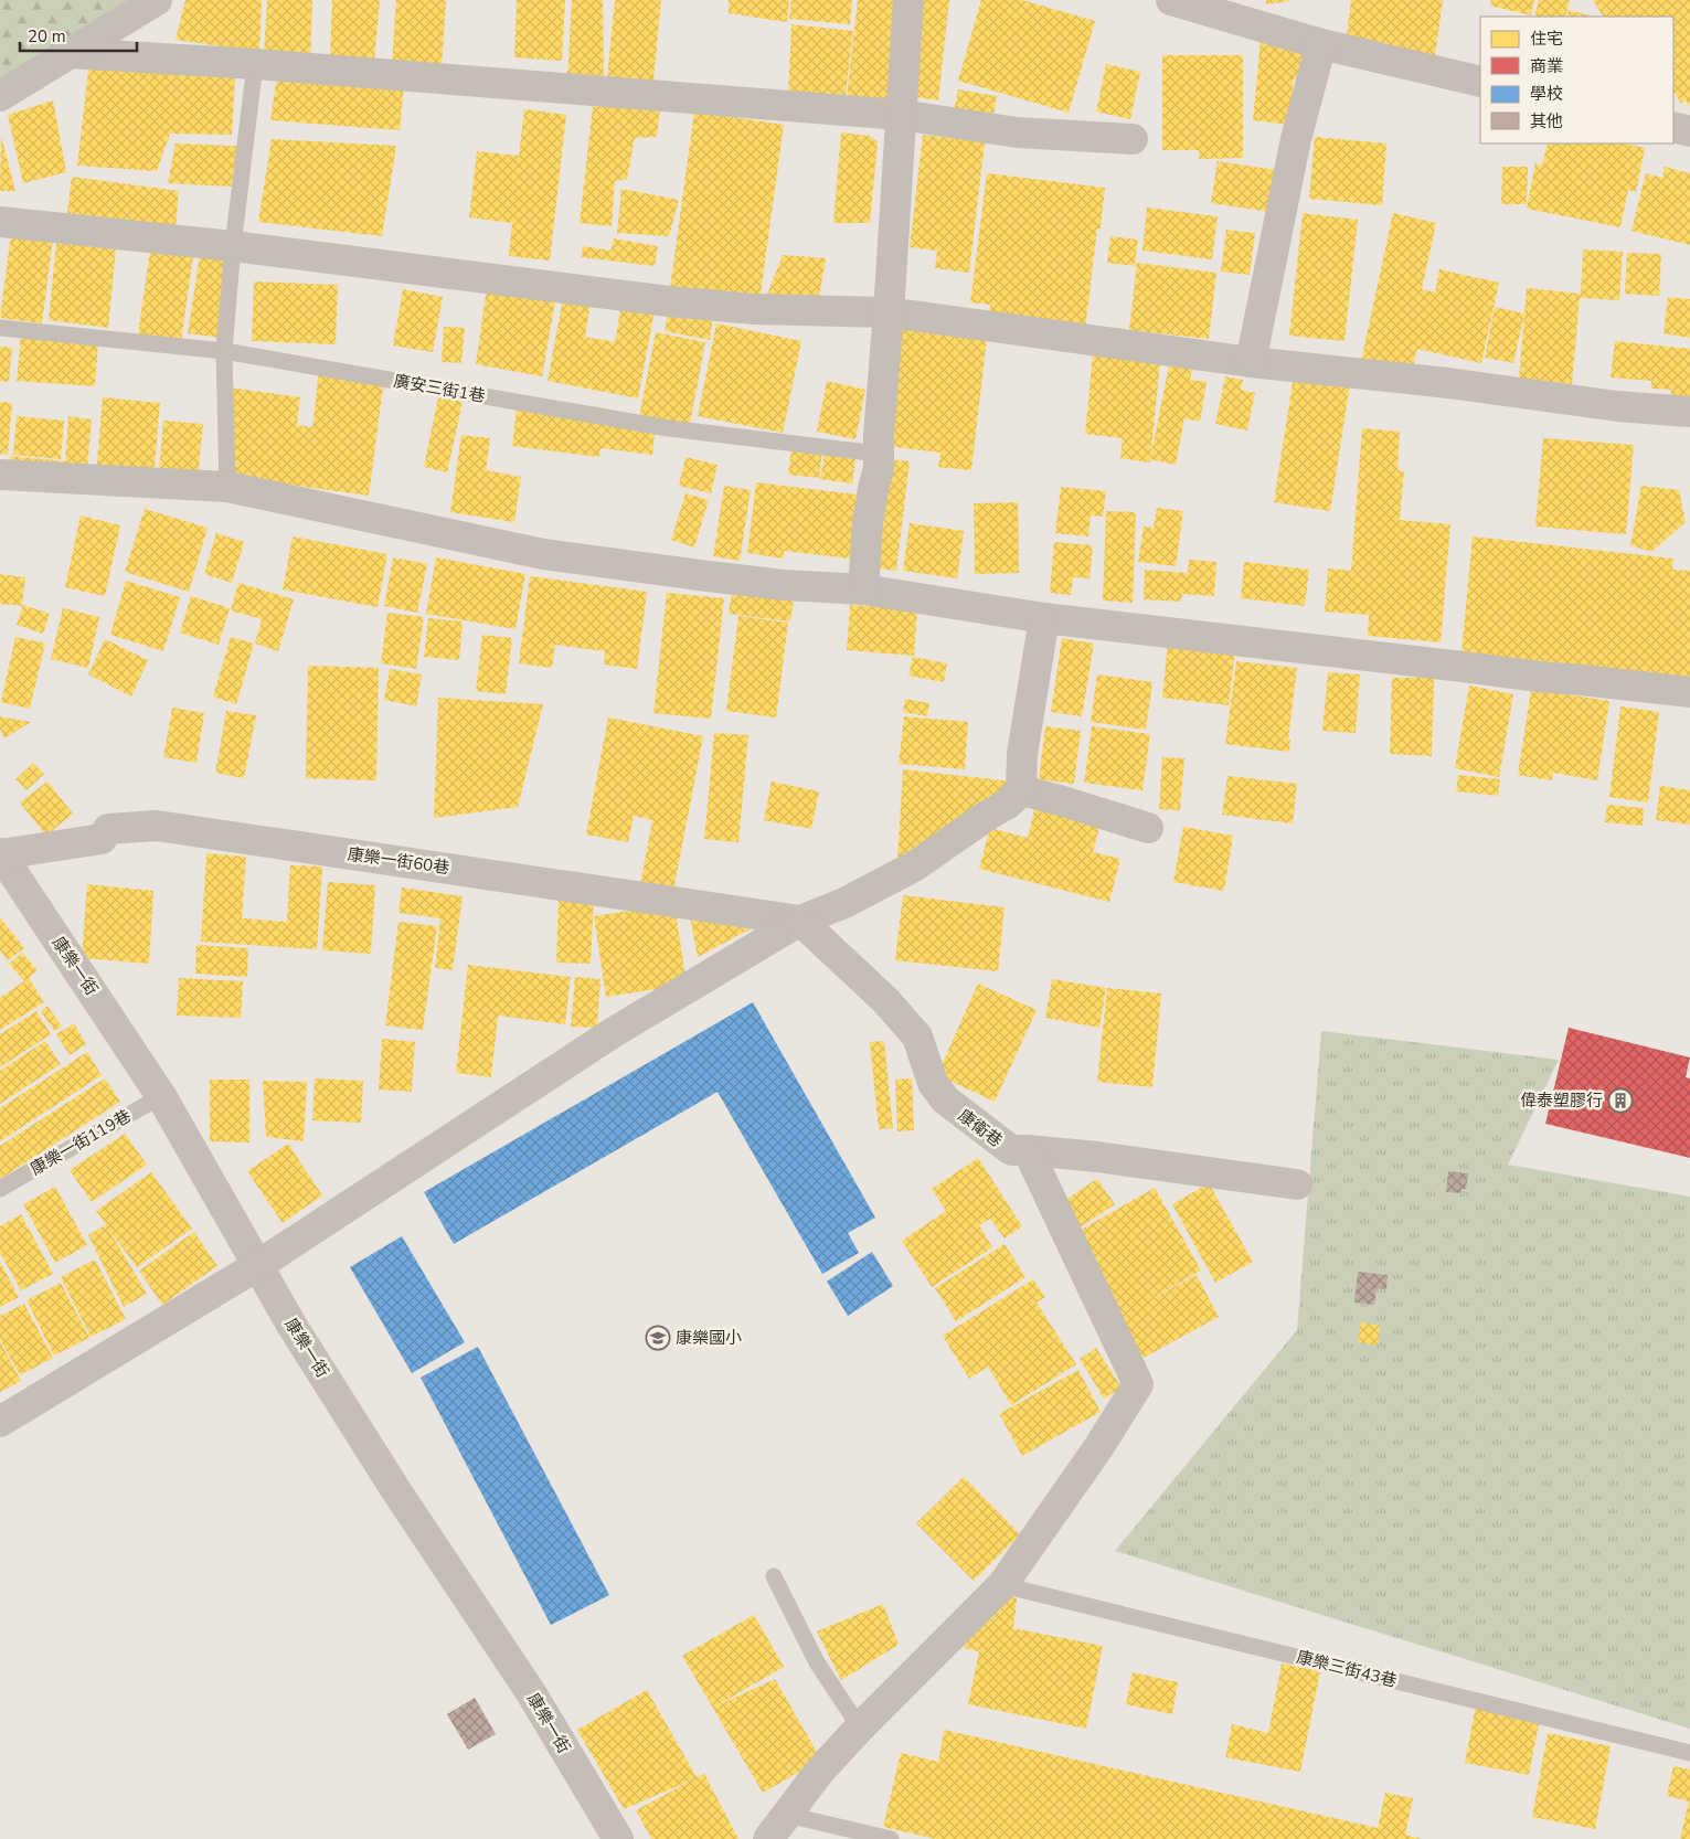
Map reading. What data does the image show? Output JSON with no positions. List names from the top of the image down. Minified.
{"streets":{"street":["康樂一街60巷","康樂一街","康衛巷"],"lane":["廣安三街1巷","康樂一街119巷","康樂三街43巷"]},"crossings":[["康樂一街60巷","康樂一街"],["康樂一街60巷","康衛巷"],["康樂一街","康樂一街119巷"]],"places":{"building":["偉泰塑膠行"],"school or university":["康樂國小"]},"legend":["住宅","商業","學校","其他"],"scale_bar":"20 m"}
